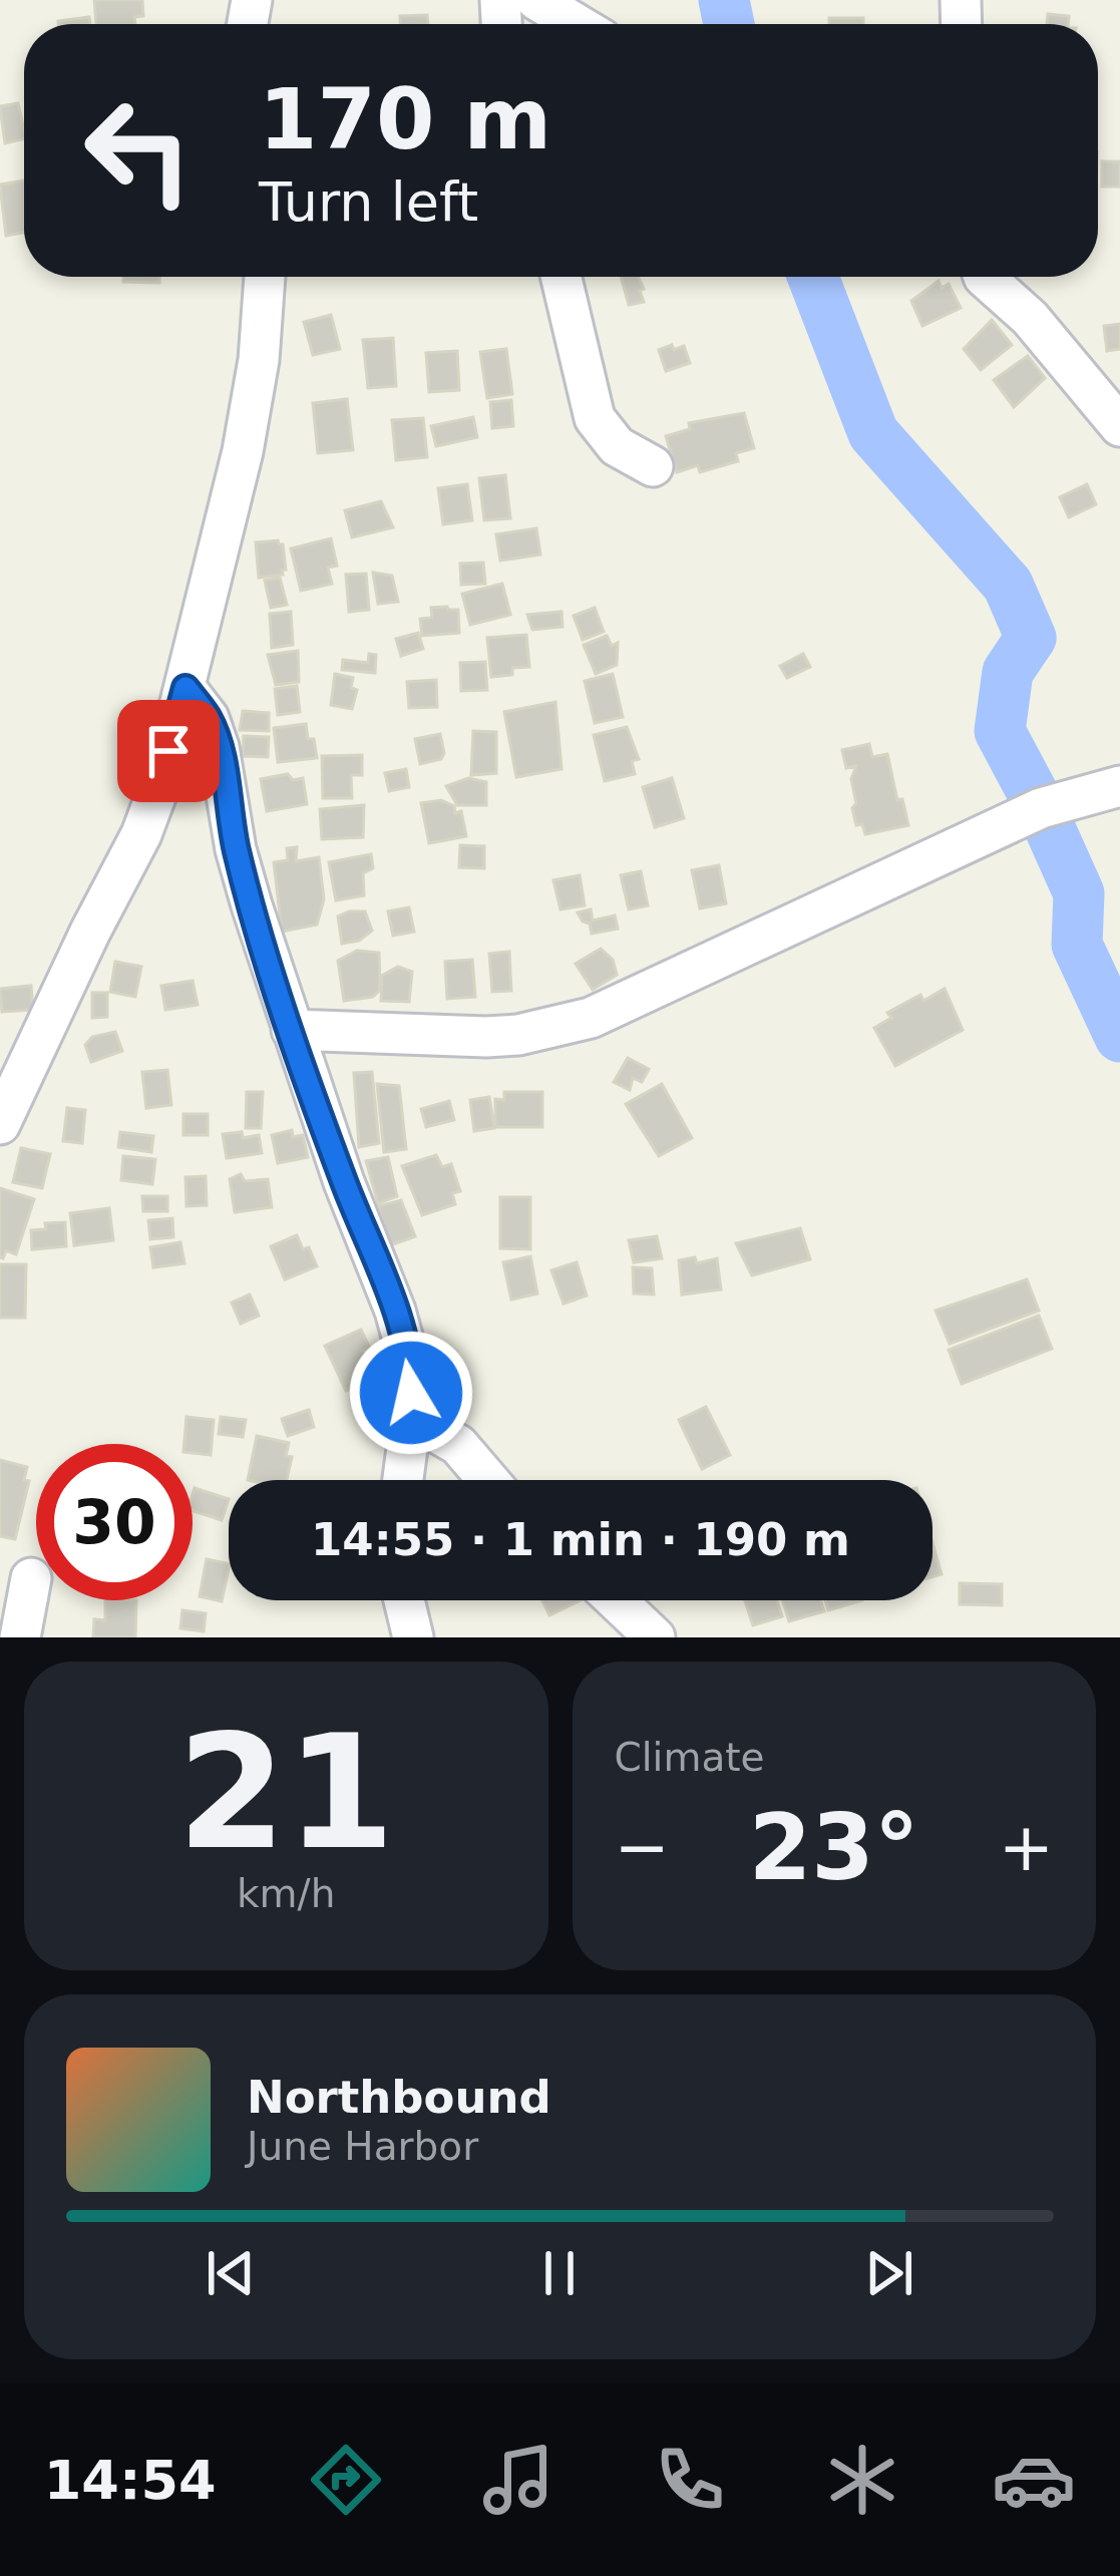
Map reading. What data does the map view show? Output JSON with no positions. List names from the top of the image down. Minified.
{"page":{"turn":["170 m","Turn left"],"limit":"30","trip":"14:55 · 1 min · 190 m","tile":[["21","km/h"],"Climate"],"heat":["−","23°","+"],"song":["Northbound","June Harbor"],"tabs":"14:54"}}
